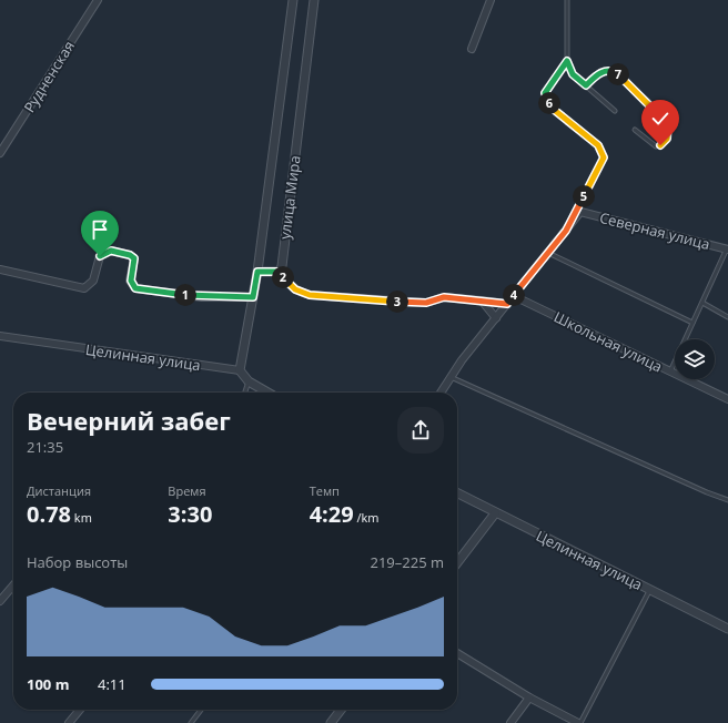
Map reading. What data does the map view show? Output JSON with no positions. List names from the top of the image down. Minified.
{"streets":{"street":["Рудненская","улица Мира","Северная улица","Школьная улица","Целинная улица"]},"page":{"pins":["7","6","5","2","1","4","3"],"heading":["Вечерний забег","21:35"],"stats":[["Дистанция","0.78 km"],["Время","3:30"],["Темп","4:29 /km"]],"chart":["Набор высоты","219–225 m"],"list":[{"name":"100 m","note":"4:11"}]}}
